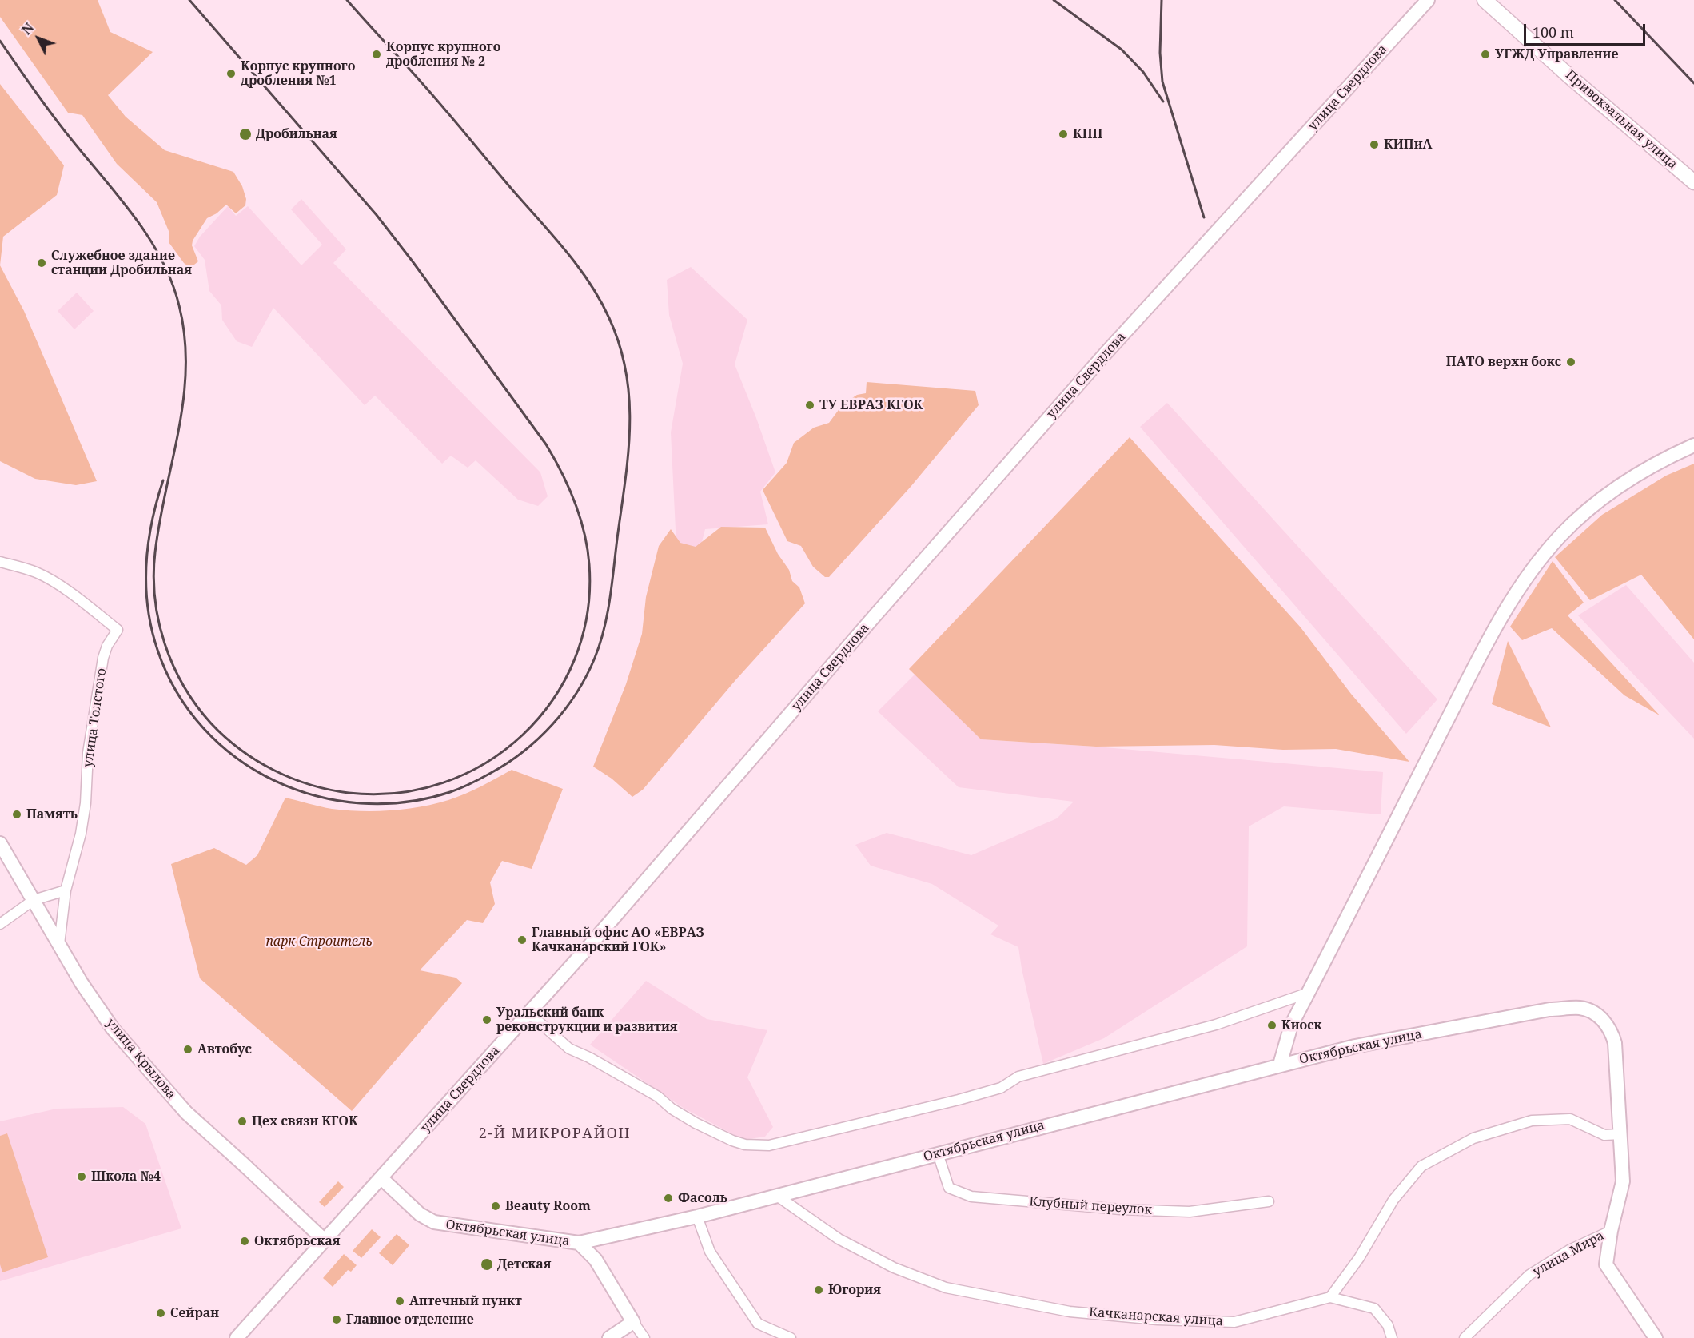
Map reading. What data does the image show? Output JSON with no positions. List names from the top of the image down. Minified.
{"streets":{"main road":["Привокзальная улица"],"street":["улица Свердлова","улица Толстого","Октябрьская улица","улица Крылова","Клубный переулок","улица Мира","Качканарская улица"]},"crossings":[["улица Свердлова","Октябрьская улица"],["улица Свердлова","улица Крылова"],["улица Толстого","улица Крылова"],["Октябрьская улица","Клубный переулок"],["Октябрьская улица","Качканарская улица"]],"districts":["2-Й МИКРОРАЙОН"],"parks":["парк Строитель"],"places":["Корпус крупного дробления № 2","УГЖД Управление","Корпус крупного дробления №1","Дробильная","КПП","КИПиА","Служебное здание станции Дробильная","ПАТО верхн бокс","ТУ ЕВРАЗ КГОК","Память","Главный офис АО «ЕВРАЗ Качканарский ГОК»","Уральский банк реконструкции и развития","Киоск","Автобус","Цех связи КГОК","Школа №4","Фасоль","Beauty Room","Октябрьская","Детская","Югория","Аптечный пункт","Сейран","Главное отделение"],"scale_bar":"100 m","north":"top left"}
